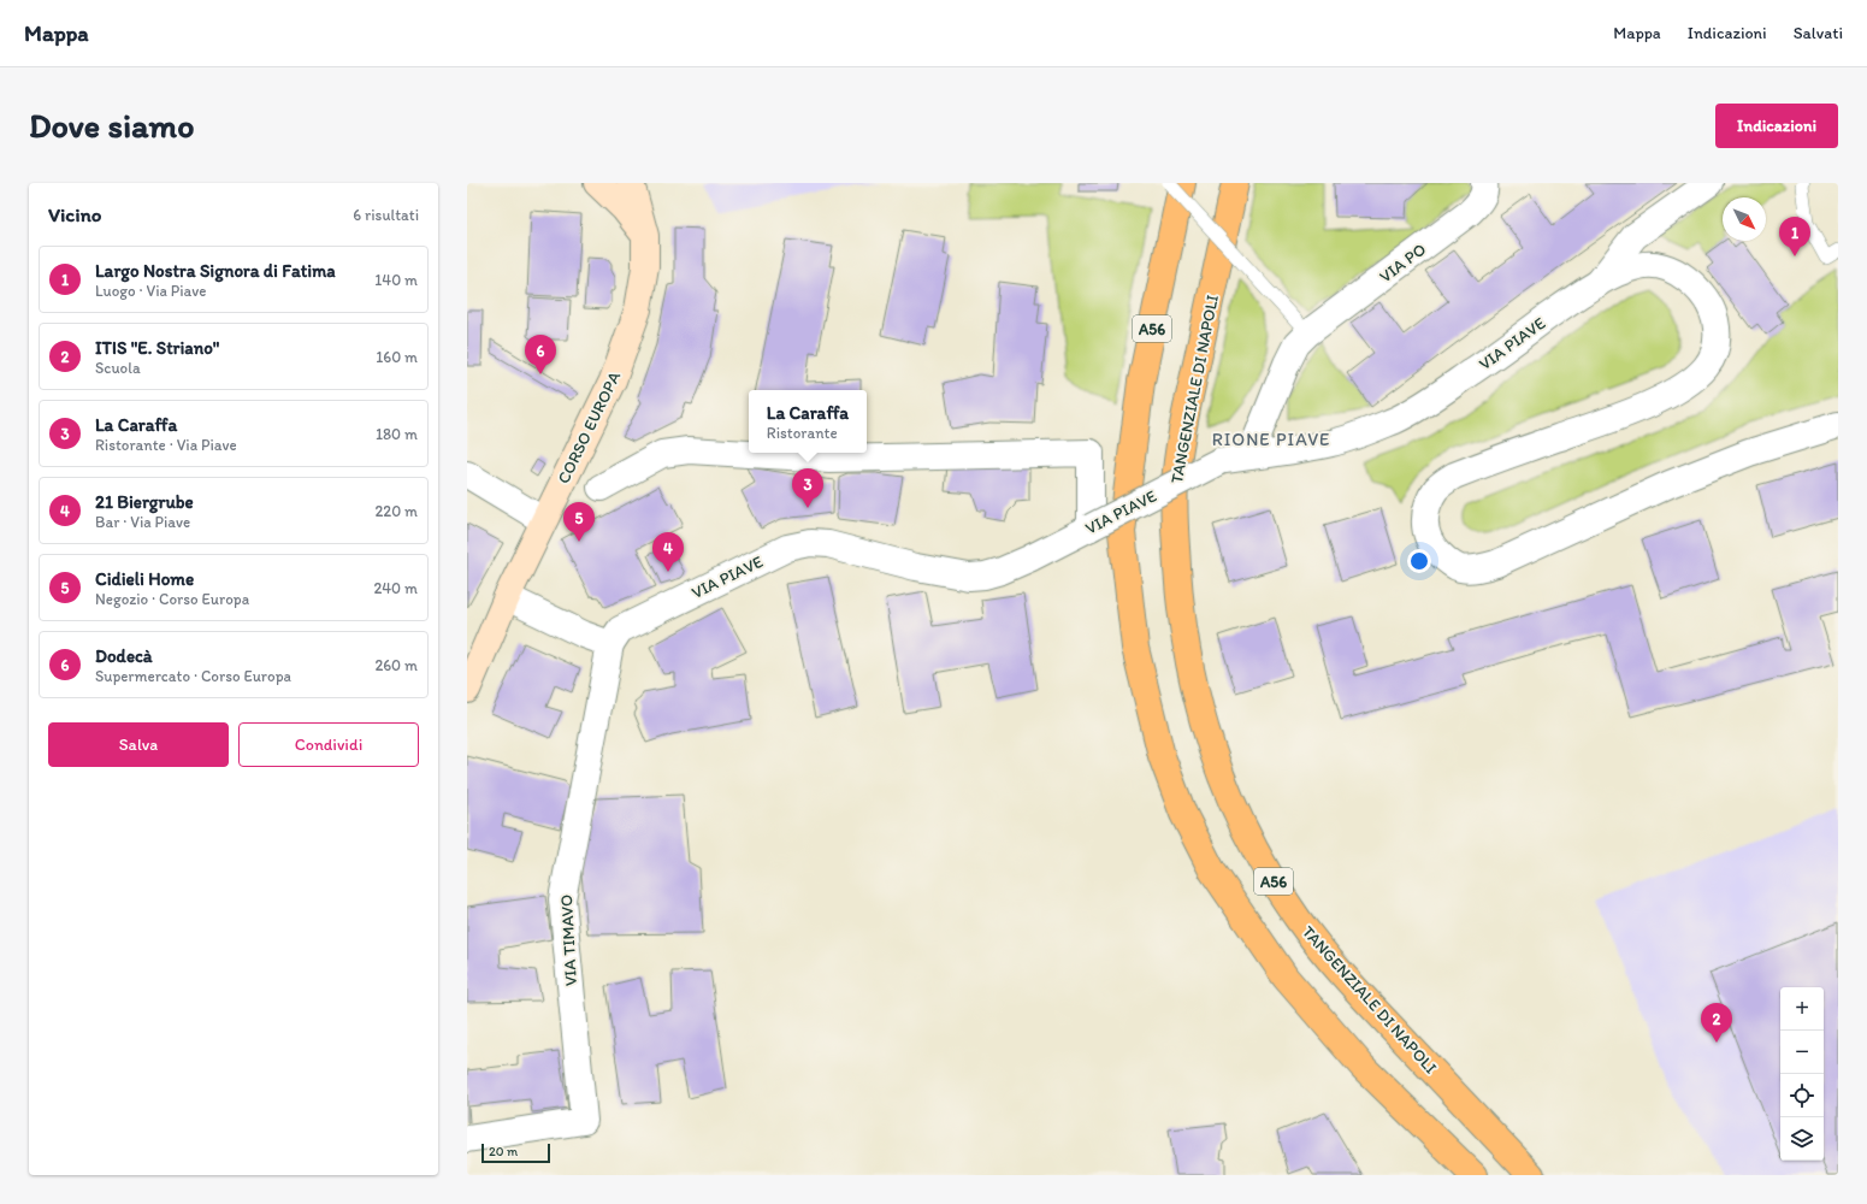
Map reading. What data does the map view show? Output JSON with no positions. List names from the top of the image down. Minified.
{"streets":{"highway":["A56","TANGENZIALE DI NAPOLI"],"main road":["CORSO EUROPA"],"street":["VIA PO","VIA PIAVE","VIA TIMAVO"]},"crossings":[["VIA PO","VIA PIAVE"],["VIA PIAVE","VIA TIMAVO"]],"districts":["RIONE PIAVE"],"scale_bar":"20 m","north":"bottom right","page":{"header":"Mappa","nav":["Mappa","Indicazioni","Salvati"],"buttons":["Indicazioni",["Salva","Condividi"]],"title":"Dove siamo","heading":["Vicino","6 risultati"],"pins":["1","6","3","5","4","2"],"list":[{"mark":"1","name":"Largo Nostra Signora di Fatima","note":"Luogo · Via Piave","value":"140 m"},{"mark":"2","name":"ITIS ''E. Striano''","note":"Scuola","value":"160 m"},{"mark":"3","name":"La Caraffa","note":"Ristorante · Via Piave","value":"180 m"},{"mark":"4","name":"21 Biergrube","note":"Bar · Via Piave","value":"220 m"},{"mark":"5","name":"Cidieli Home","note":"Negozio · Corso Europa","value":"240 m"},{"mark":"6","name":"Dodecà","note":"Supermercato · Corso Europa","value":"260 m"}],"popup":["La Caraffa","Ristorante"],"map_buttons":["+","−"],"scale":"20 m"}}
